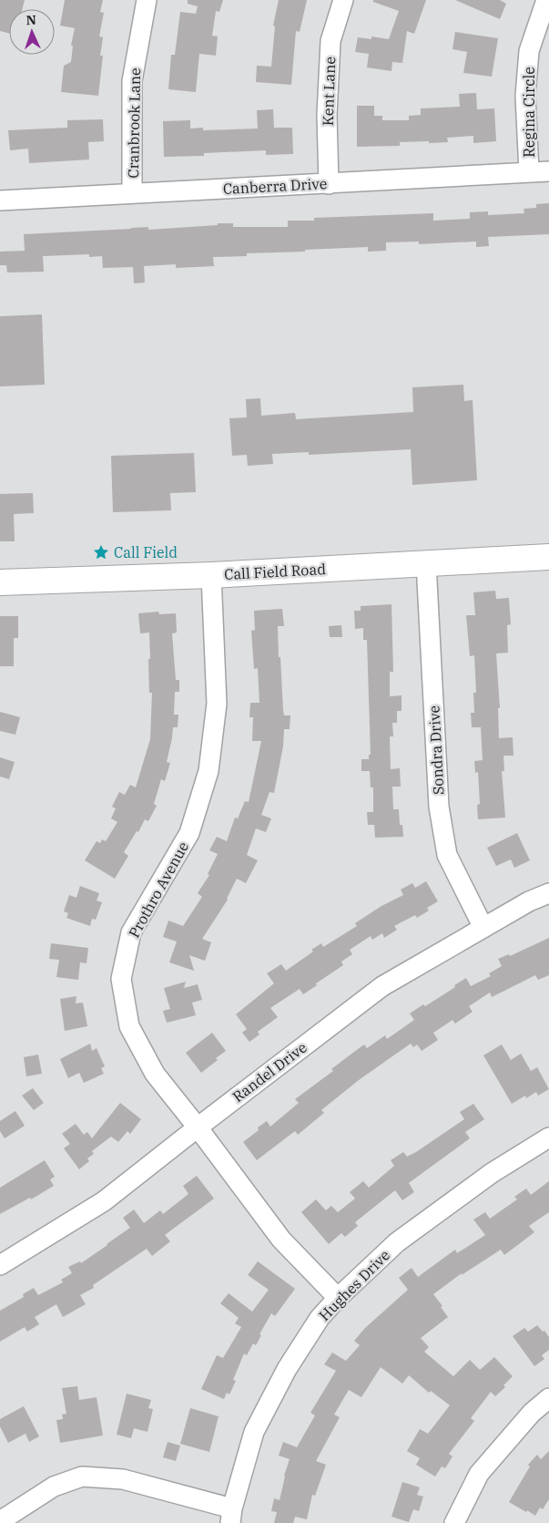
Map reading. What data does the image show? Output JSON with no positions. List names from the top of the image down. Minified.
{"streets":{"main road":["Call Field Road"],"street":["Kent Lane","Regina Circle","Cranbrook Lane","Canberra Drive","Sondra Drive","Prothro Avenue","Randel Drive","Hughes Drive"]},"crossings":[["Kent Lane","Canberra Drive"],["Regina Circle","Canberra Drive"],["Cranbrook Lane","Canberra Drive"],["Call Field Road","Sondra Drive"],["Call Field Road","Prothro Avenue"],["Sondra Drive","Randel Drive"],["Prothro Avenue","Randel Drive"],["Prothro Avenue","Hughes Drive"]],"places":{"place":["Call Field"]},"north":"top"}
